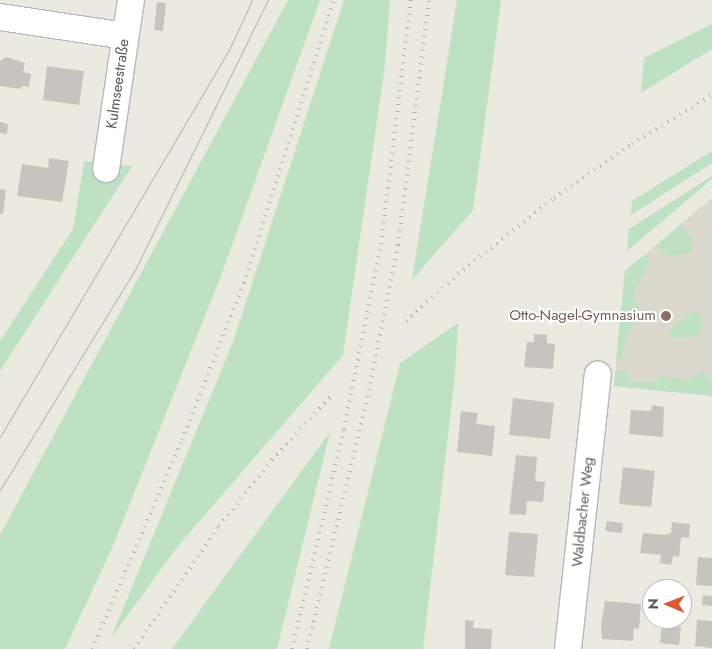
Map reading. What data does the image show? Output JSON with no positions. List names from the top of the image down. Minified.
{"streets":{"street":["Kulmseestraße","Waldbacher Weg"]},"places":["Otto-Nagel-Gymnasium"],"north":"left"}
